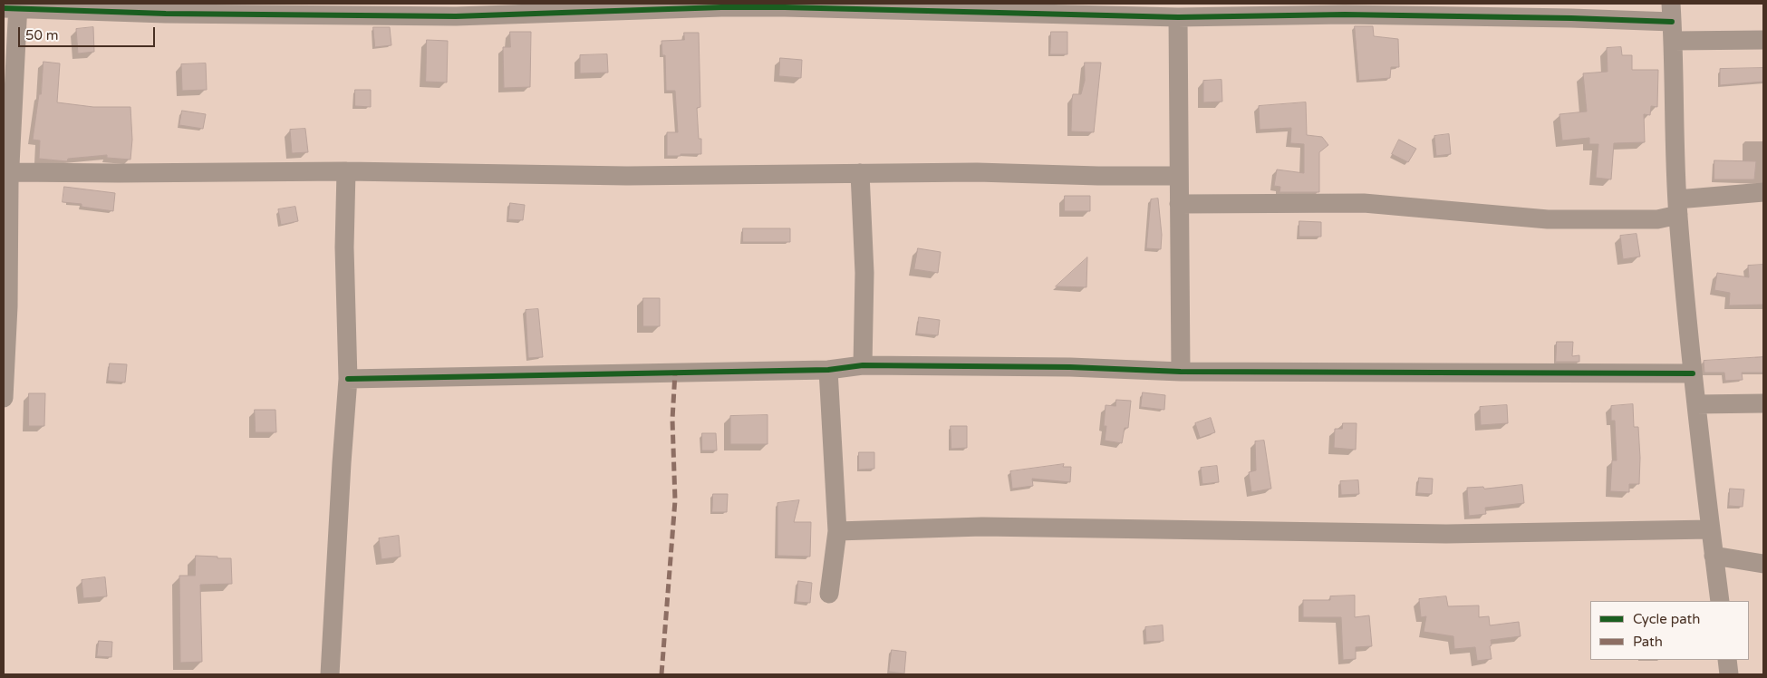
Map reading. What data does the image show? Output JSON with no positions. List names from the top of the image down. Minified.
{"legend":["Cycle path","Path"],"scale_bar":"50 m"}
